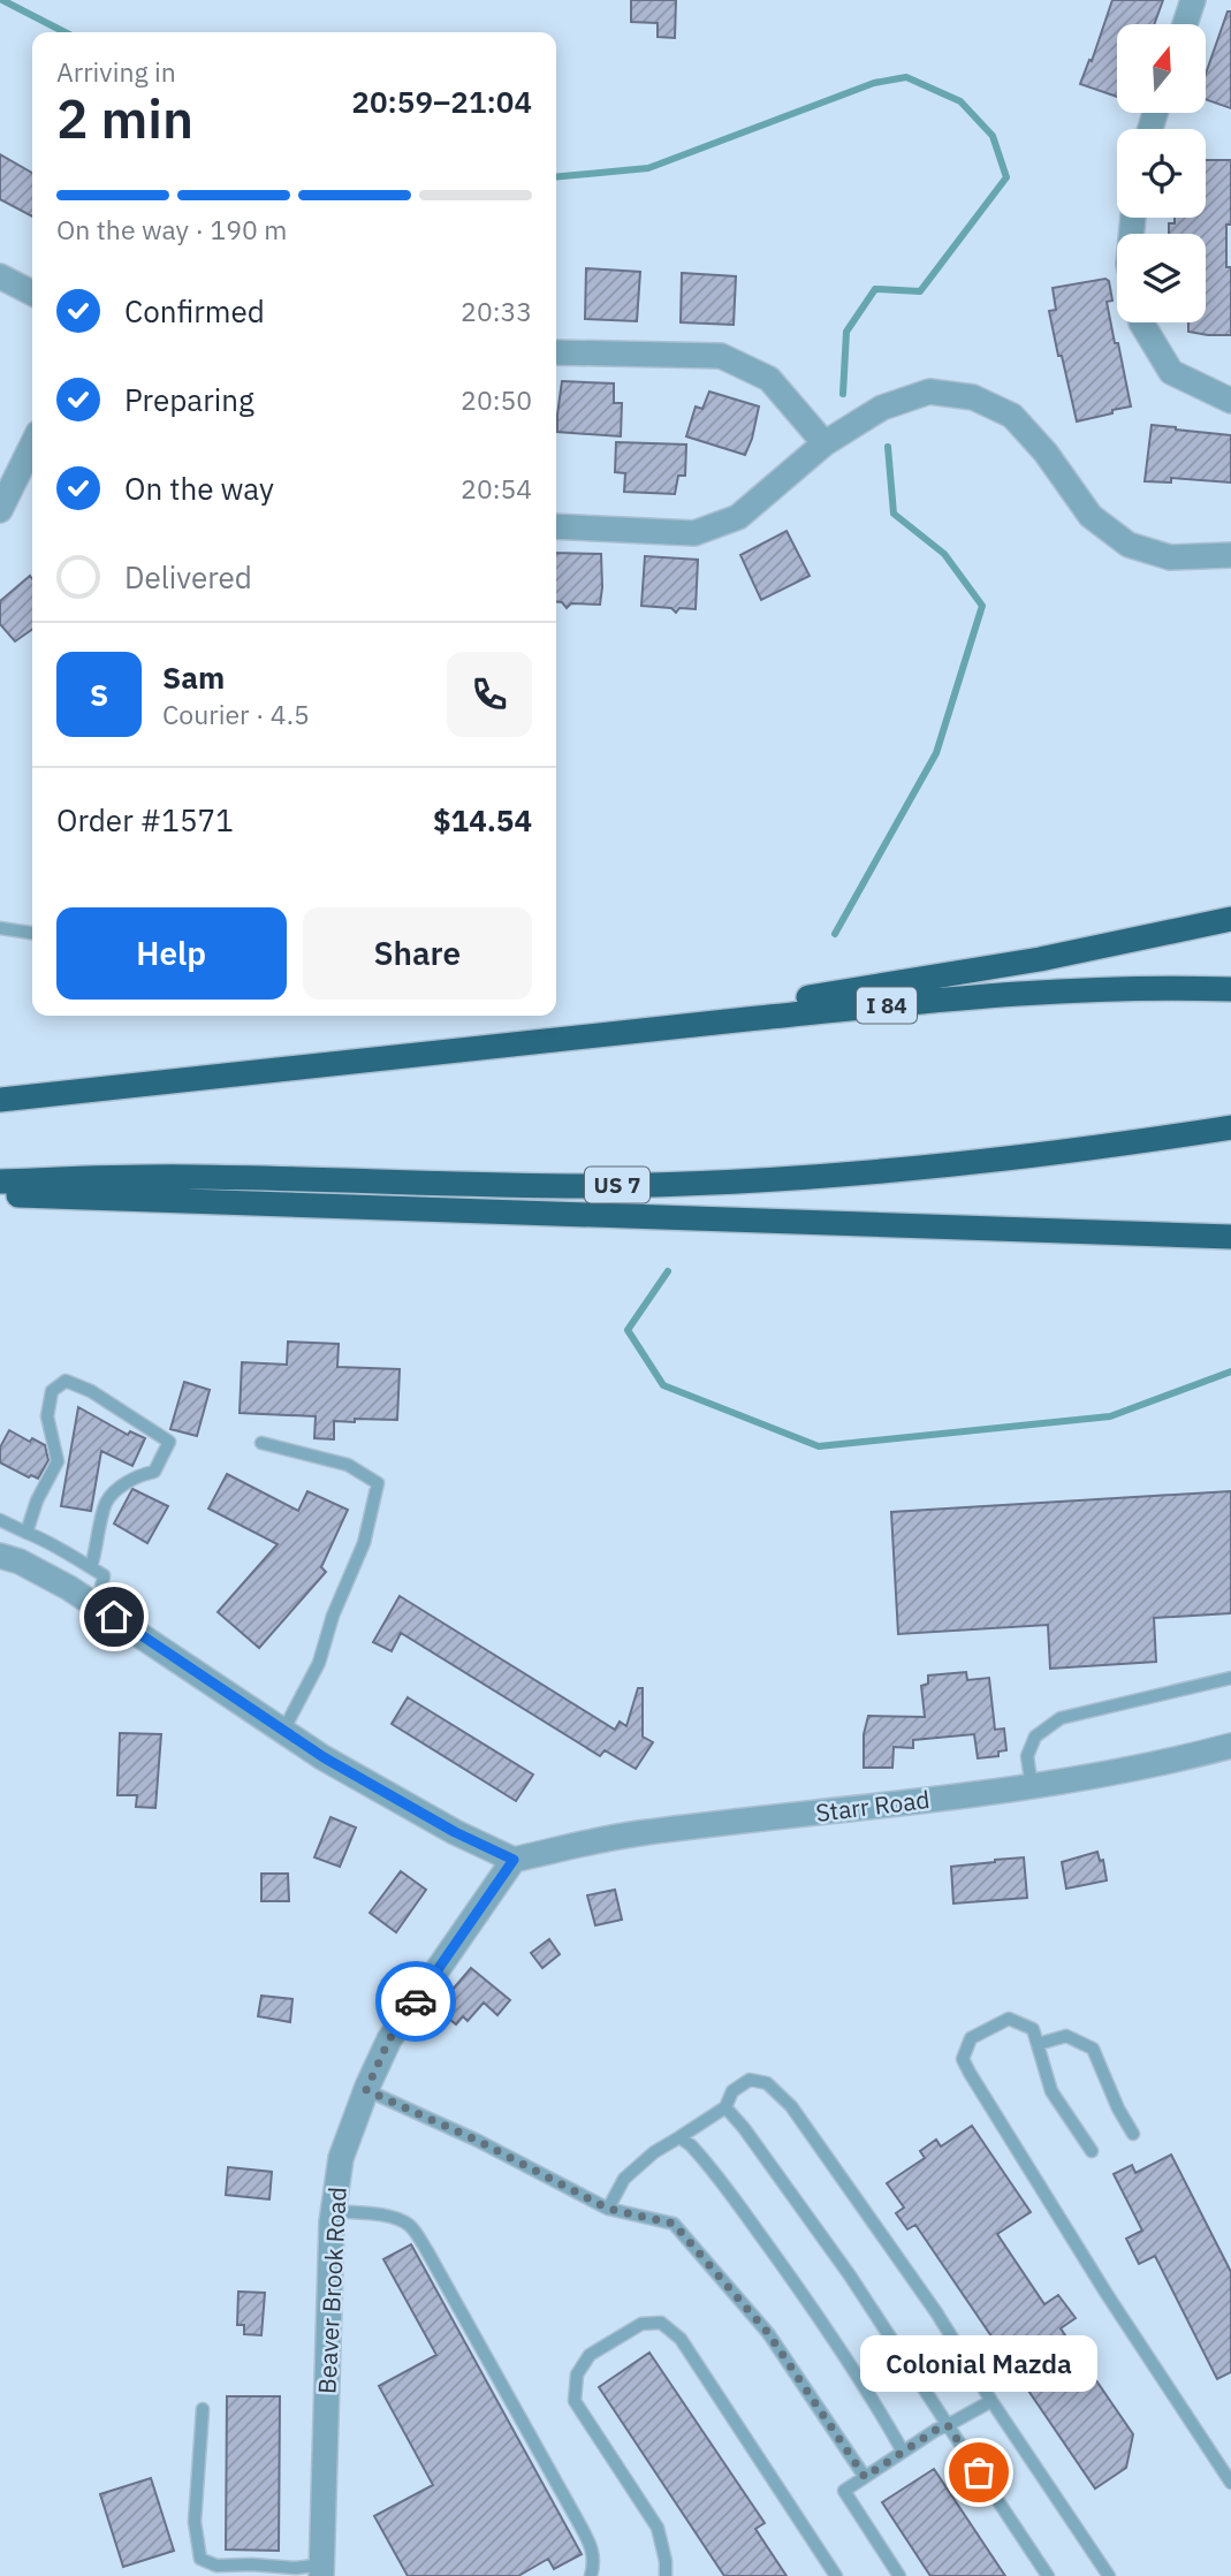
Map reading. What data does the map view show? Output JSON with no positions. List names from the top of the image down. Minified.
{"streets":{"highway":["I 84","US 7"],"street":["Starr Road","Beaver Brook Road"]},"crossings":[["Starr Road","Beaver Brook Road"]],"places":["Colonial Mazda"],"north":"top","page":{"heading":["2 min","Arriving in","20:59–21:04"],"panel":["Sam","Courier · 4.5","Order #1571","$14.54"],"bar":"On the way · 190 m","list":[["Confirmed","20:33"],["Preparing","20:50"],["On the way","20:54"],"Delivered"],"round":"S","buttons":["Help","Share"],"bubble":"Colonial Mazda"}}
